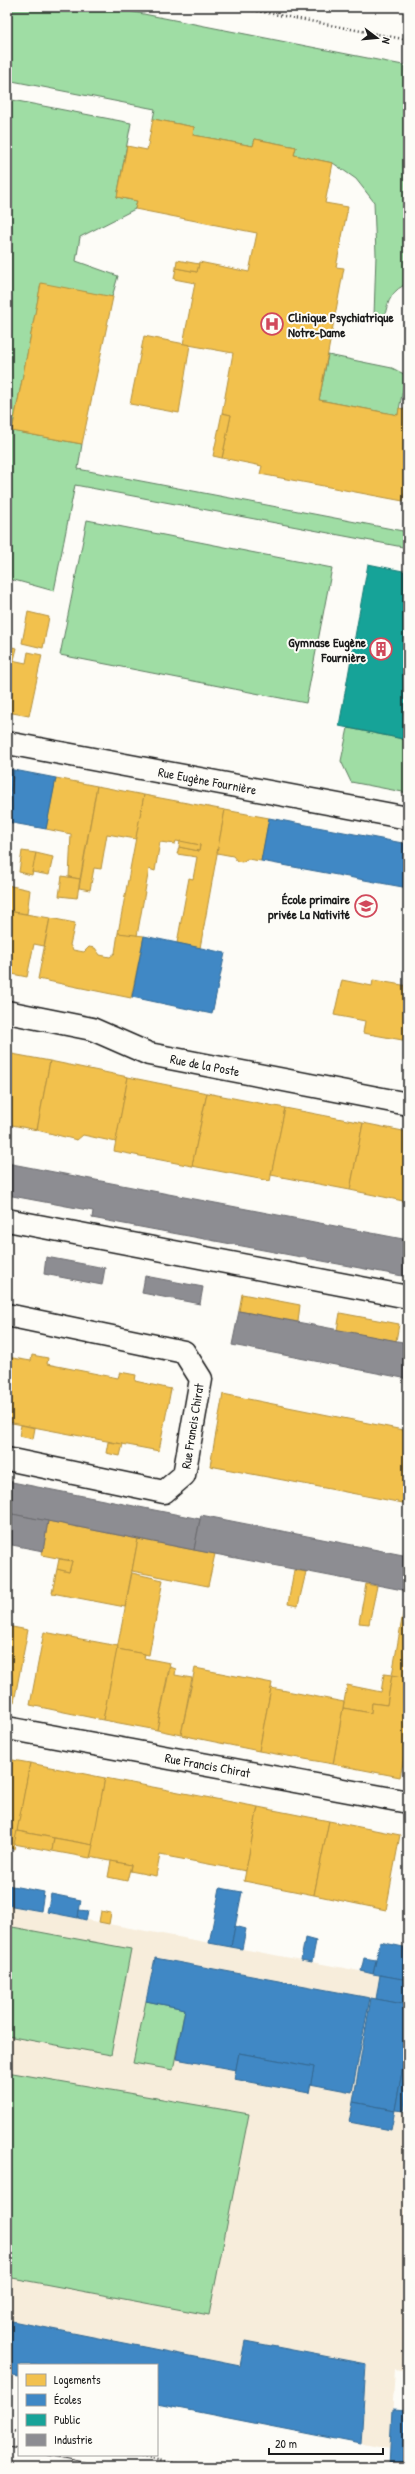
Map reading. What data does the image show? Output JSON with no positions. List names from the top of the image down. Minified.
{"streets":{"street":["Rue Eugène Fournière","Rue de la Poste","Rue Francis Chirat"]},"places":{"hospital":["Clinique Psychiatrique Notre-Dame"],"building":["Gymnase Eugène Fournière"],"school or university":["École primaire privée La Nativité"]},"legend":["Logements","Écoles","Public","Industrie"],"scale_bar":"20 m","north":"right"}
